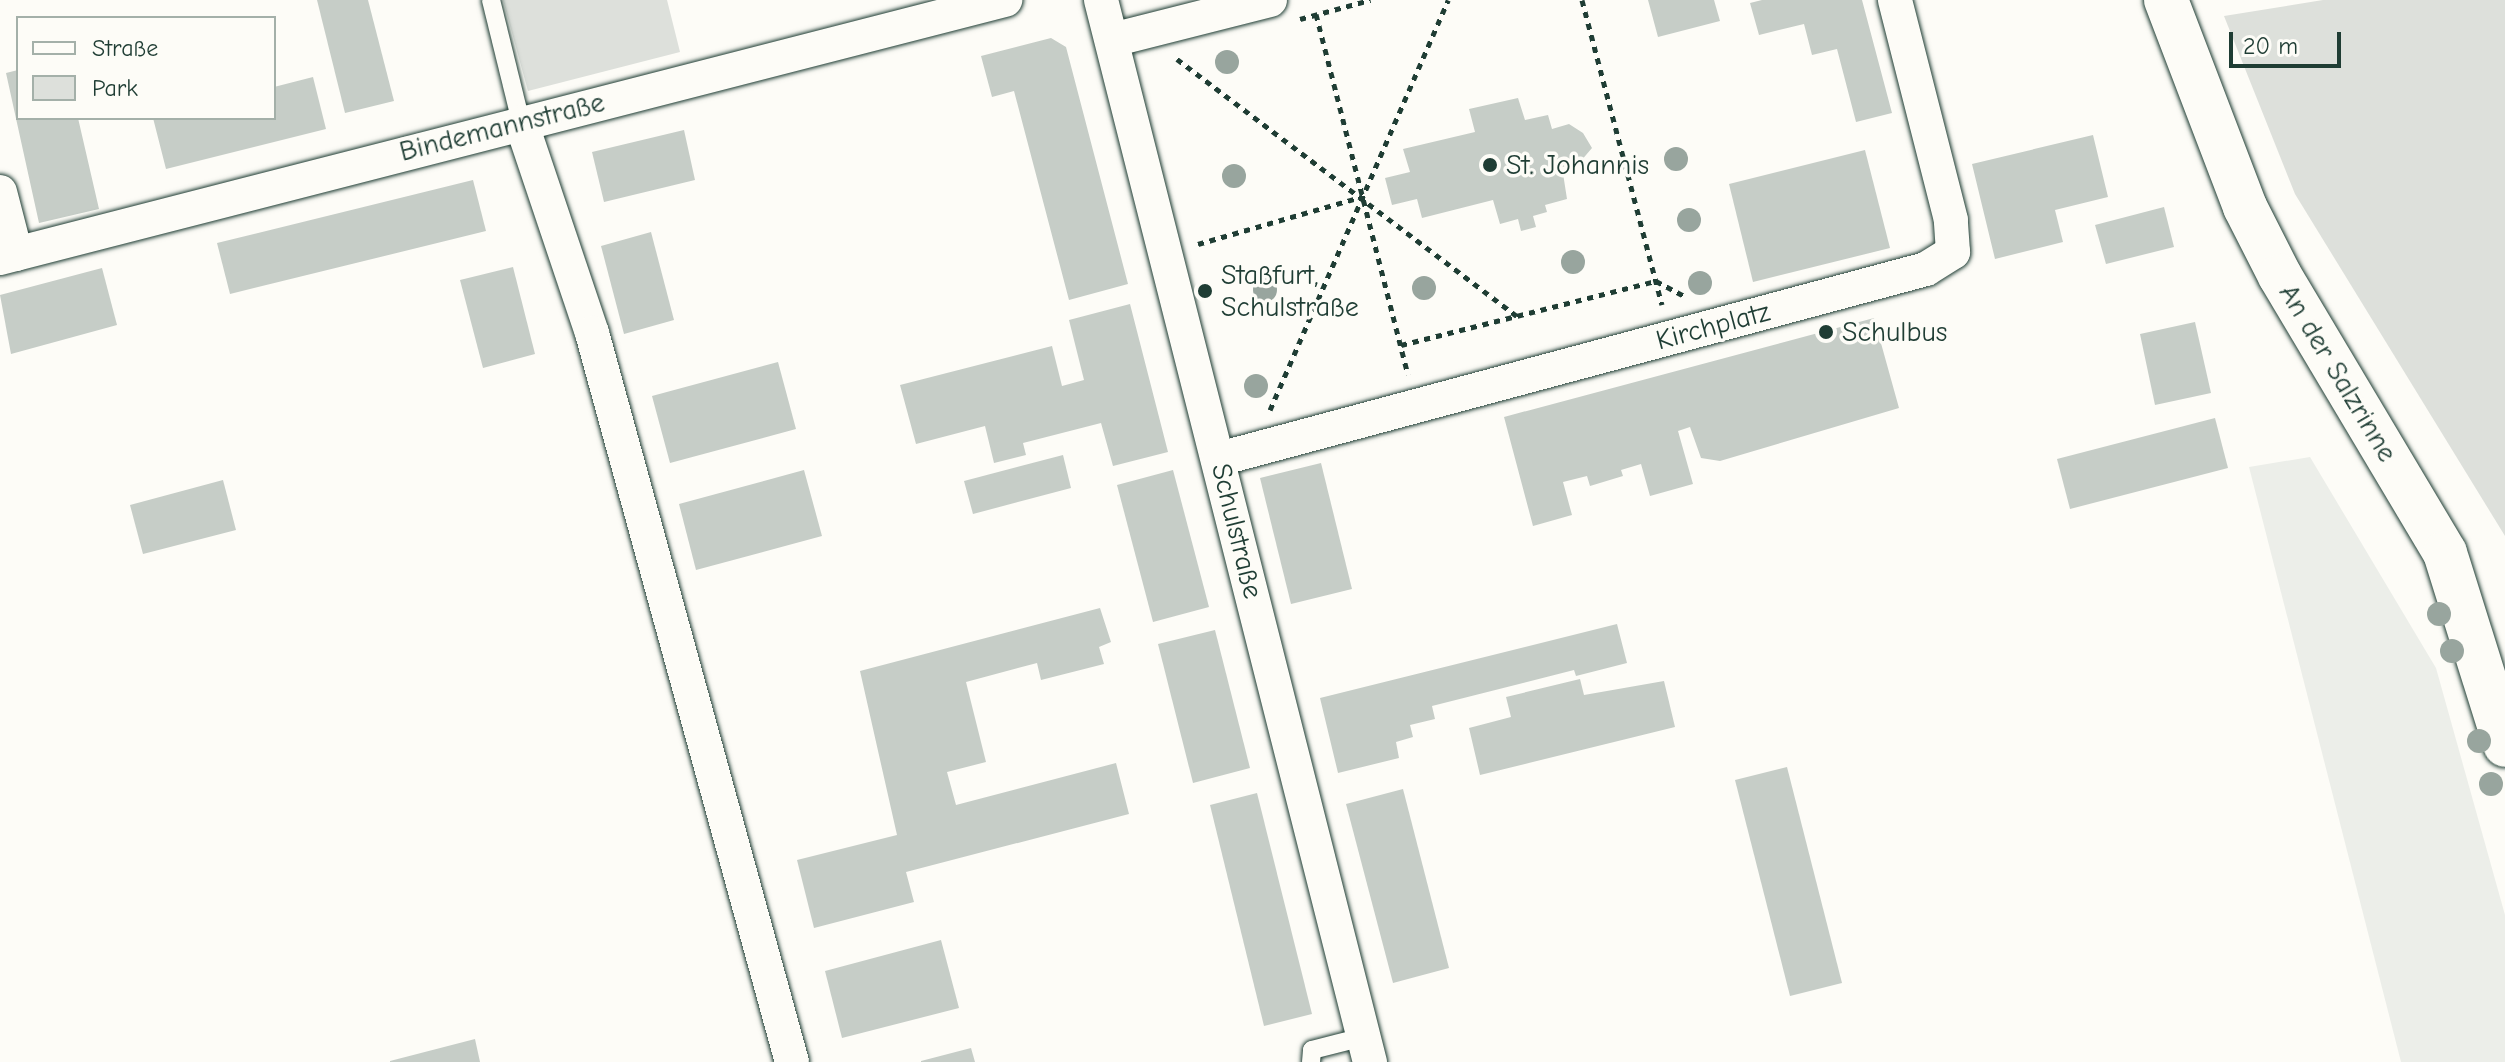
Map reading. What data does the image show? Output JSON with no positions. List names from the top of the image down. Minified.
{"streets":{"main road":["An der Salzrinne"],"street":["Bindemannstraße","Kirchplatz","Schulstraße"]},"crossings":[["Kirchplatz","Schulstraße"]],"places":["St. Johannis","Staßfurt, Schulstraße","Schulbus"],"legend":["Straße","Park"],"scale_bar":"20 m"}
